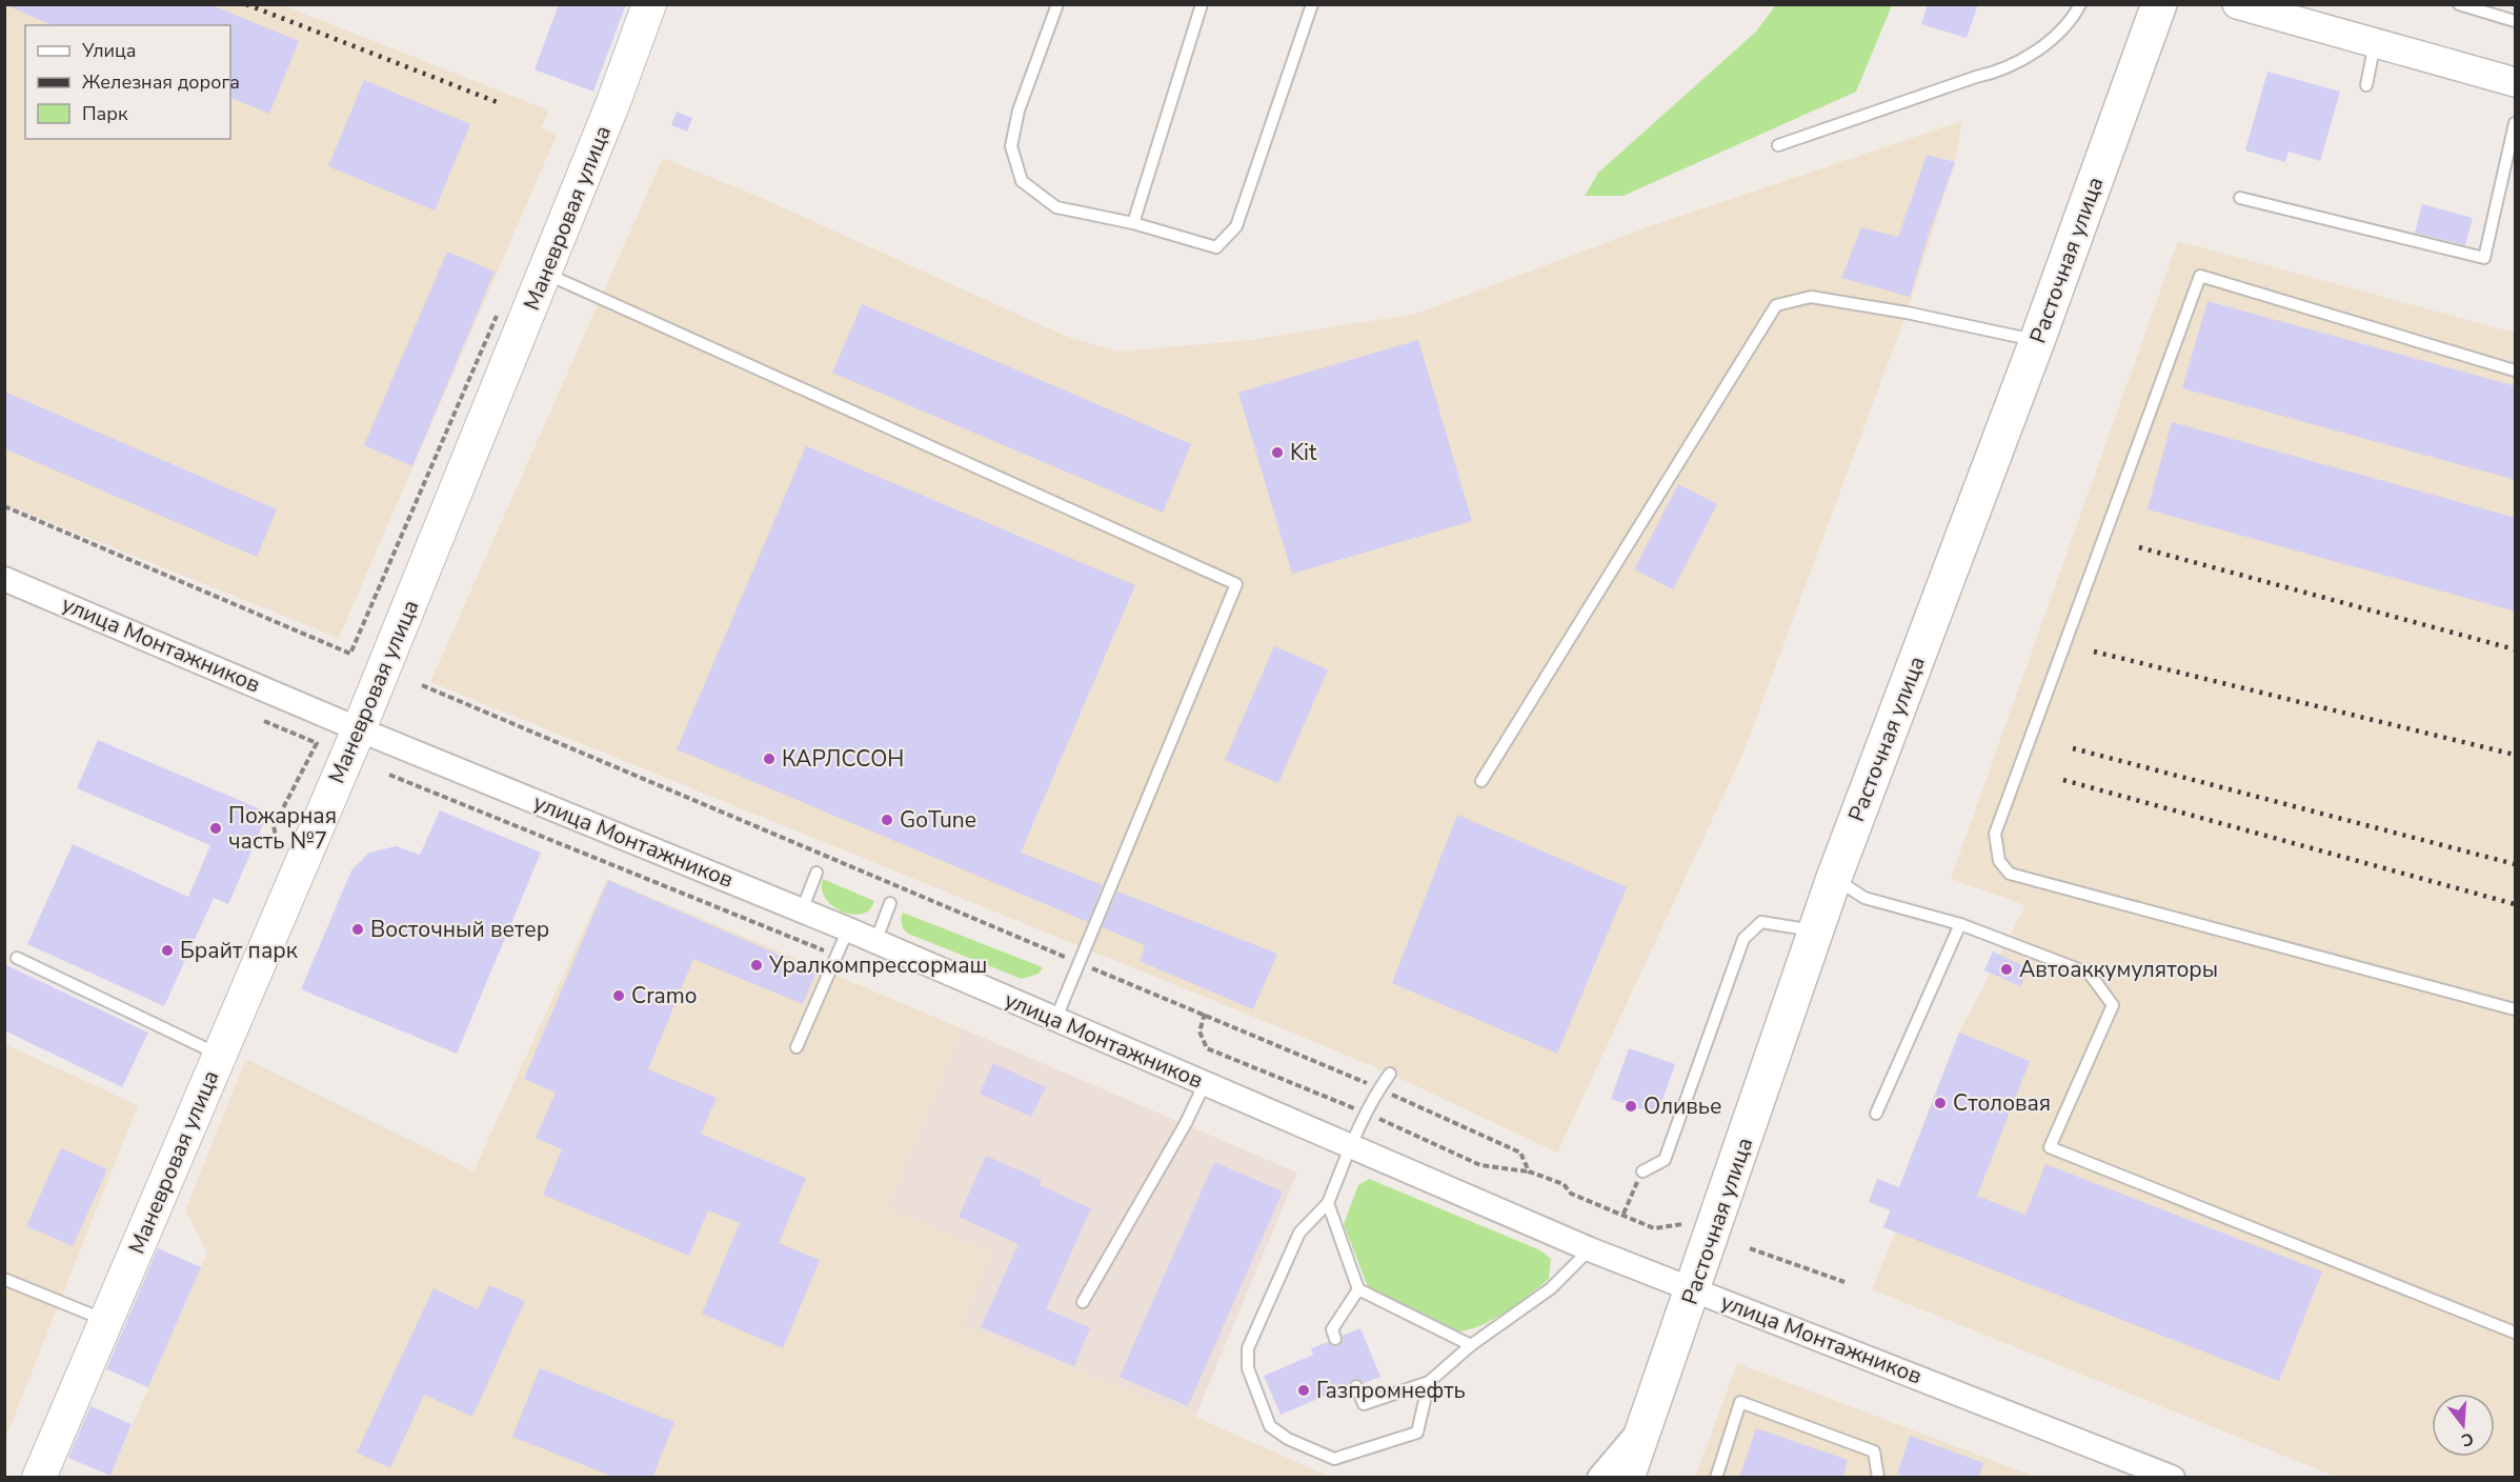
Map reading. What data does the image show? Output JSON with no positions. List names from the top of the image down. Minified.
{"streets":{"main road":["Маневровая улица","Расточная улица"],"street":["улица Монтажников"]},"crossings":[["Маневровая улица","улица Монтажников"],["Расточная улица","улица Монтажников"]],"places":["Kit","КАРЛССОН","GoTune","Пожарная часть №7","Восточный ветер","Брайт парк","Уралкомпрессормаш","Автоаккумуляторы","Cramo","Столовая","Оливье","Газпромнефть"],"legend":["Улица","Железная дорога","Парк"],"north":"bottom"}
